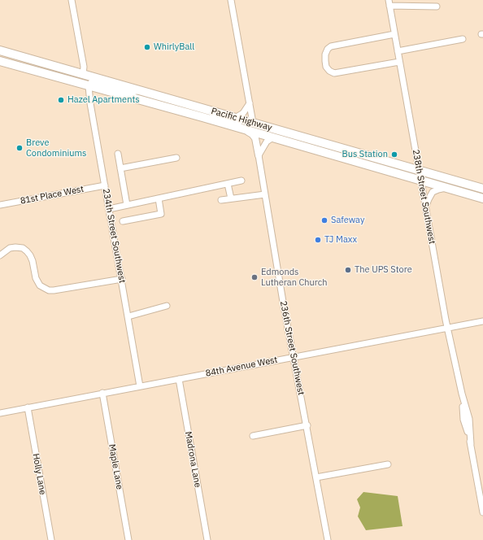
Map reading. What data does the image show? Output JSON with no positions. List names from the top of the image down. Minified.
{"streets":{"highway":["Pacific Highway"],"street":["81st Place West","238th Street Southwest","234th Street Southwest","236th Street Southwest","84th Avenue West","Madrona Lane","Maple Lane","Holly Lane"]},"crossings":[["Pacific Highway","238th Street Southwest"],["Pacific Highway","234th Street Southwest"],["81st Place West","234th Street Southwest"],["238th Street Southwest","84th Avenue West"],["234th Street Southwest","84th Avenue West"],["236th Street Southwest","84th Avenue West"],["84th Avenue West","Madrona Lane"],["84th Avenue West","Maple Lane"],["84th Avenue West","Holly Lane"]],"places":["WhirlyBall","Hazel Apartments","Breve Condominiums","Bus Station","Safeway","TJ Maxx","The UPS Store","Edmonds Lutheran Church"]}
